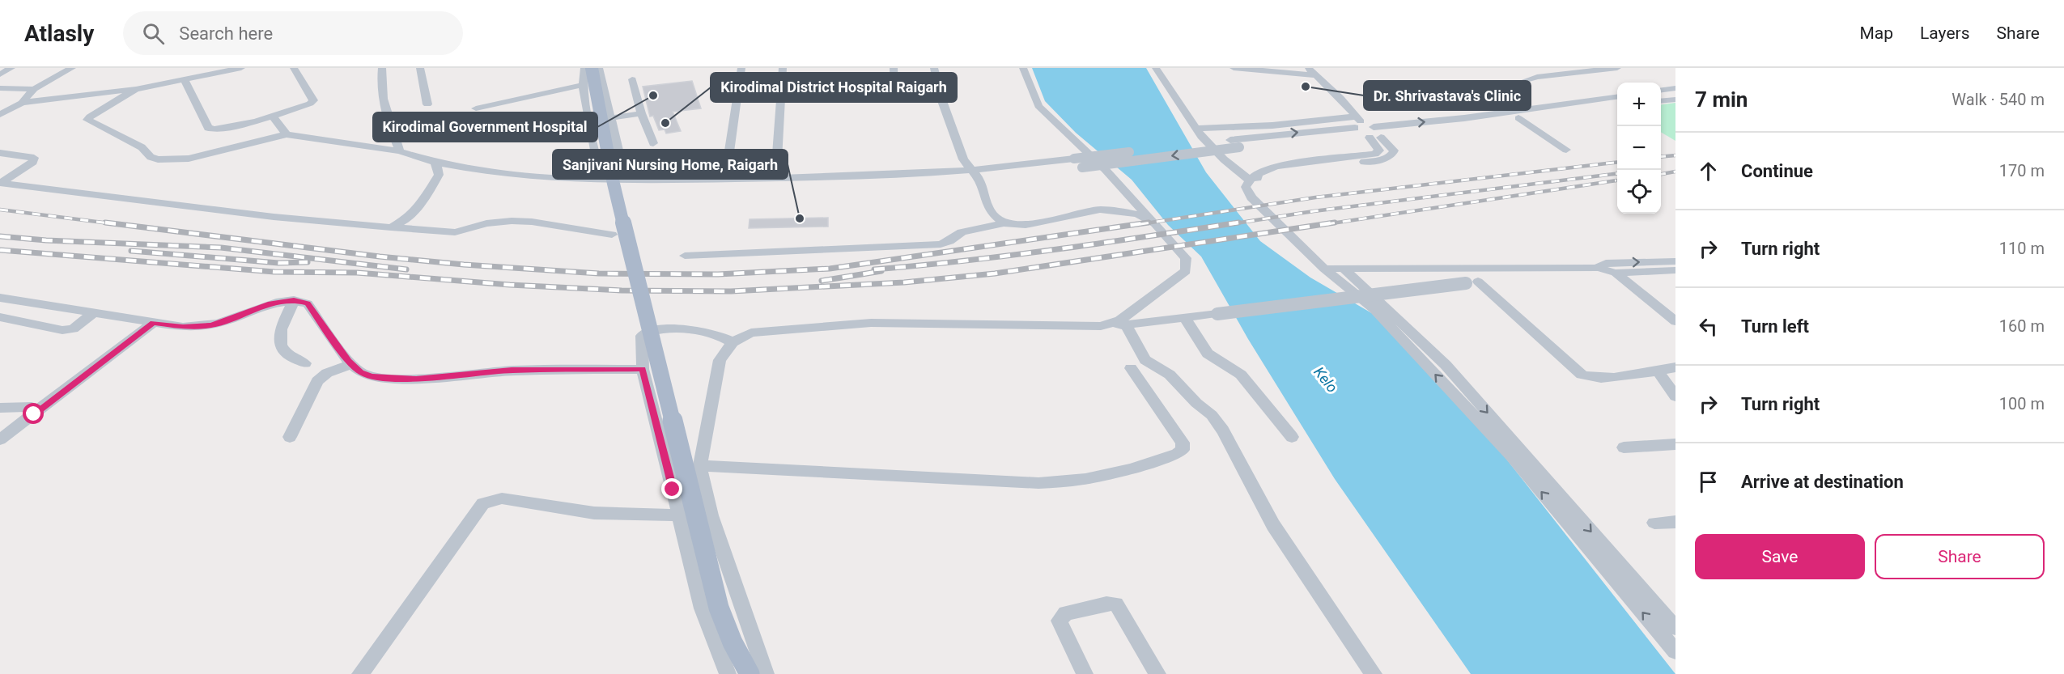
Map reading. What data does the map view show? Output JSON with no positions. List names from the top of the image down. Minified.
{"water":["Kelo"],"places":["Dr. Shrivastava's Clinic","Kirodimal Government Hospital","Kirodimal District Hospital Raigarh","Sanjivani Nursing Home, Raigarh"],"page":{"header":"Atlasly","search":"Search here","nav":["Map","Layers","Share"],"heading":["7 min","Walk · 540 m"],"map_buttons":["+","−"],"list":[["Continue","170 m"],["Turn right","110 m"],["Turn left","160 m"],["Turn right","100 m"],"Arrive at destination"],"buttons":["Save","Share"]}}
